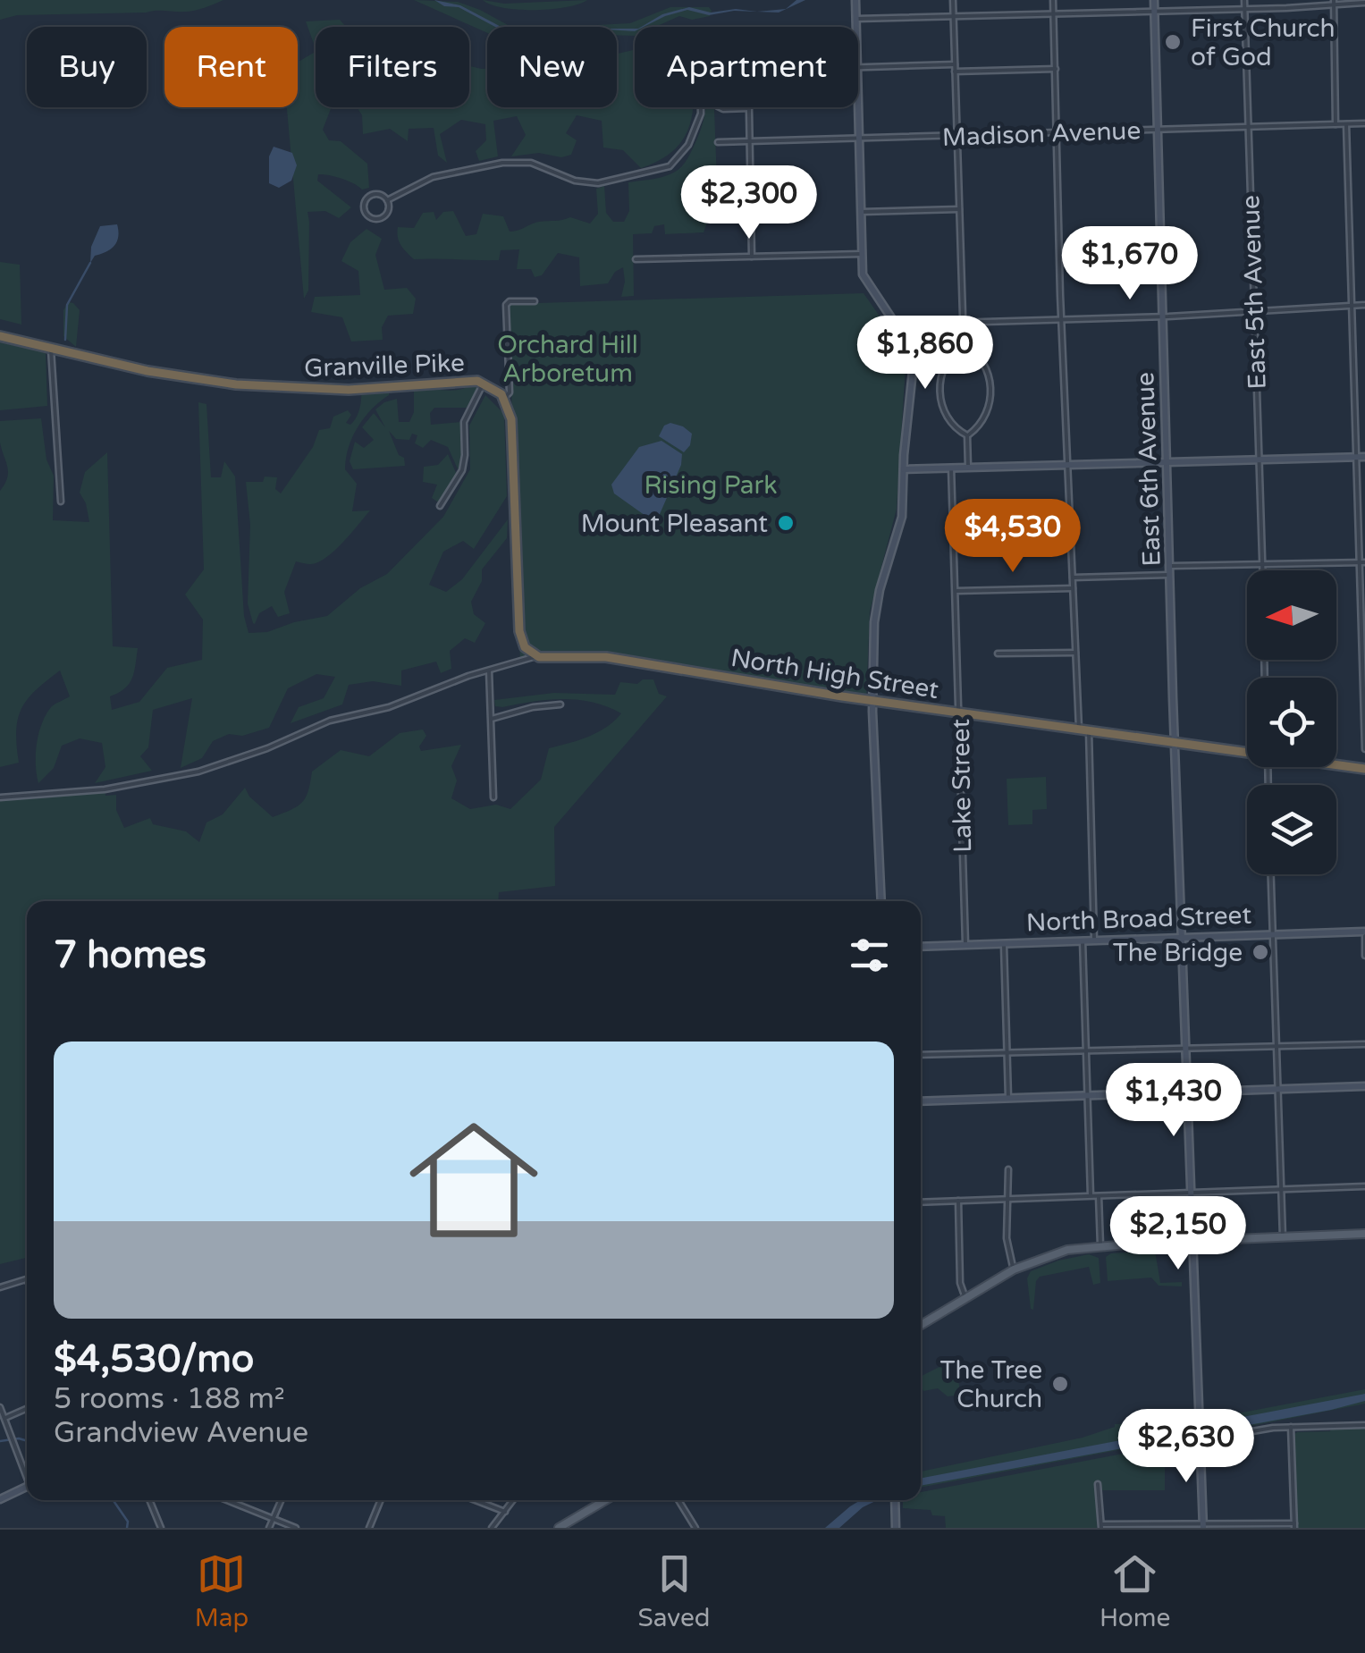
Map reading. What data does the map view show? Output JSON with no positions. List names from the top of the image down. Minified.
{"streets":{"highway":["Granville Pike","North High Street"],"street":["Madison Avenue","East 5th Avenue","East 6th Avenue","Lake Street","North Broad Street"]},"crossings":[["Madison Avenue","East 5th Avenue"],["Madison Avenue","East 6th Avenue"],["East 6th Avenue","North High Street"],["East 6th Avenue","North Broad Street"],["North High Street","Lake Street"],["Lake Street","North Broad Street"]],"parks":["Orchard Hill Arboretum","Rising Park"],"places":["First Church of God","Mount Pleasant","The Bridge","The Tree Church"],"north":"left","page":{"chip":["Buy","Rent","Filters","New","Apartment"],"price":["$2,300","$1,670","$1,860","$4,530","$1,430","$2,150","$2,630"],"heading":"7 homes","list":[{"name":"$4,530/mo","note":"5 rooms · 188 m² · Grandview Avenue"}],"tabs":["Map","Saved","Home"]}}
